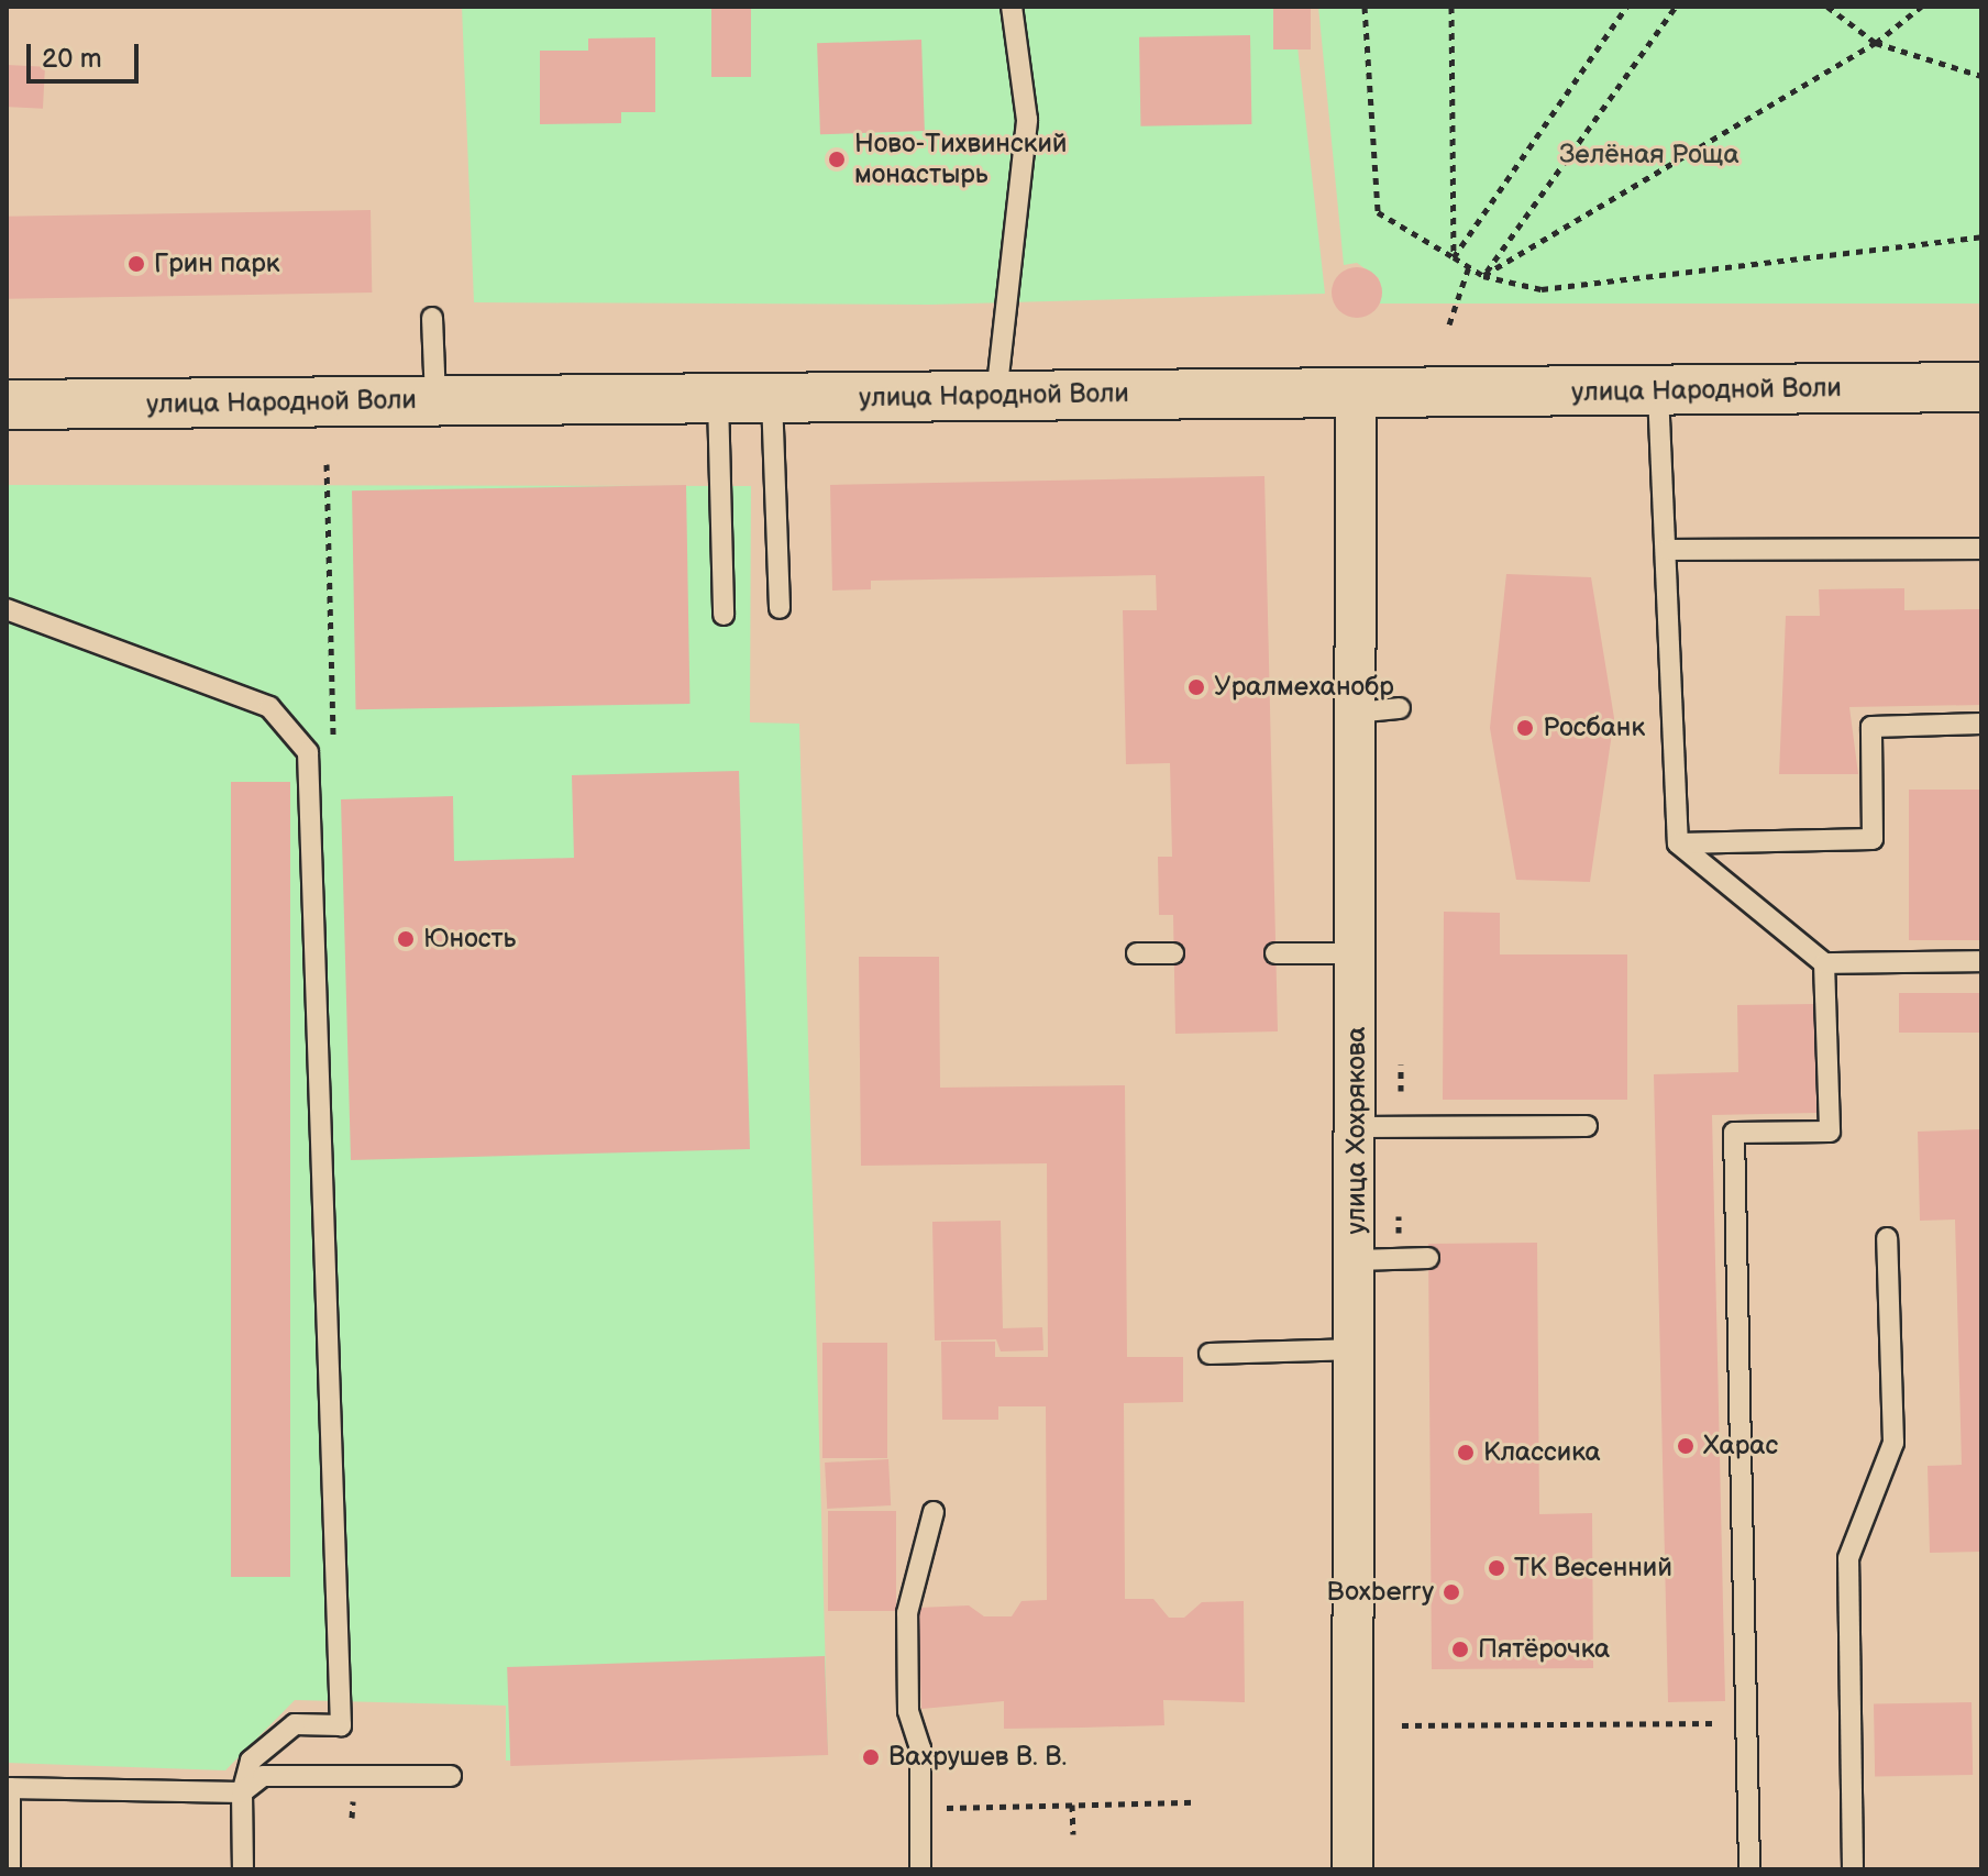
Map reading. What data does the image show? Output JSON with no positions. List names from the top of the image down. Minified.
{"streets":{"street":["улица Народной Воли","улица Хохрякова"]},"crossings":[["улица Народной Воли","улица Хохрякова"]],"parks":["Зелёная Роща"],"places":["Ново-Тихвинский монастырь","Грин парк","Уралмеханобр","Росбанк","Юность","Харас","Классика","ТК Весенний","Boxberry","Пятёрочка","Вахрушев В. В."],"scale_bar":"20 m"}
